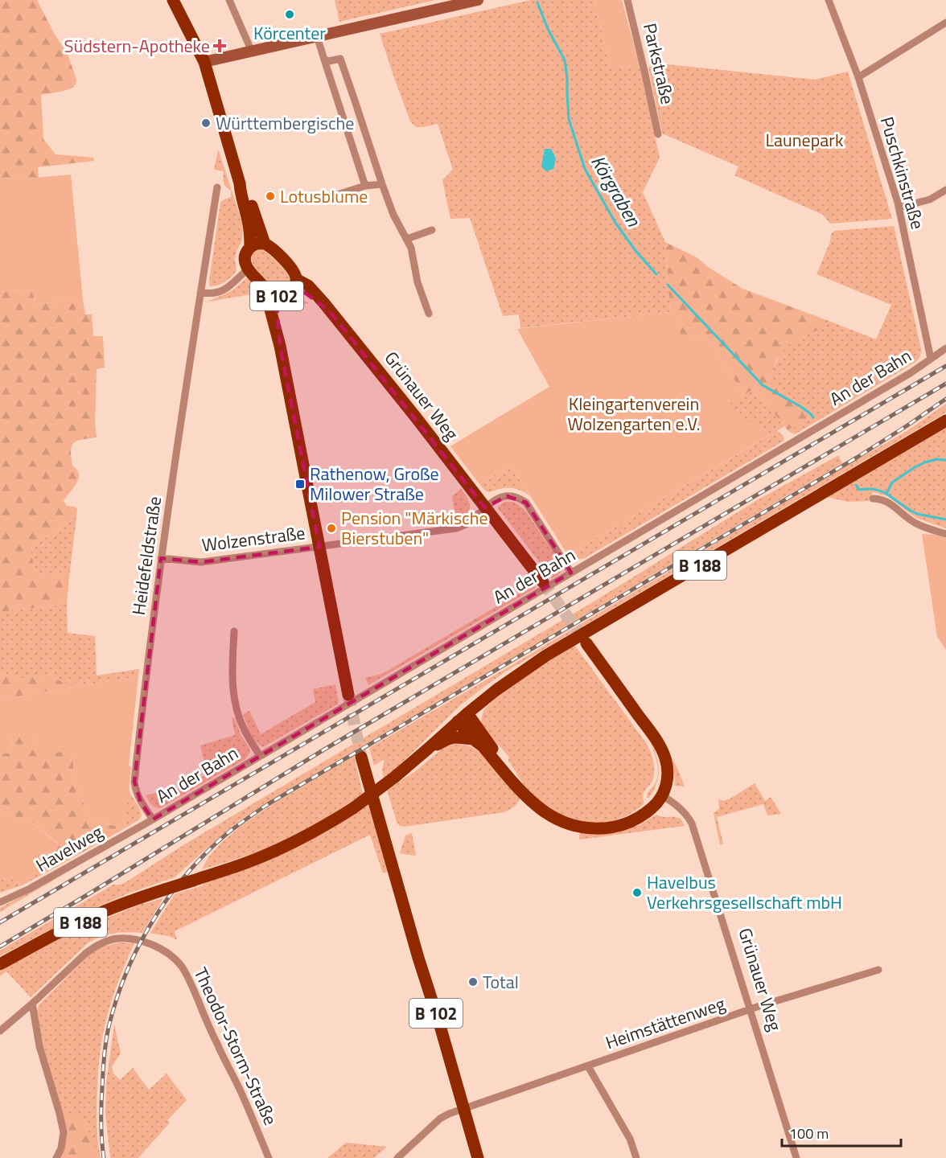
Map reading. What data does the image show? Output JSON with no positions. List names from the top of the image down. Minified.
{"streets":{"main road":["B 102","Grünauer Weg","B 188"],"street":["Parkstraße","Puschkinstraße","An der Bahn","Wolzenstraße","Heidefeldstraße","Havelweg","Heimstättenweg","Theodor-Storm-Straße"]},"crossings":[["Puschkinstraße","An der Bahn"],["B 102","Grünauer Weg"],["B 102","Wolzenstraße"],["B 102","Heimstättenweg"],["An der Bahn","Heidefeldstraße"],["An der Bahn","Havelweg"],["Grünauer Weg","Wolzenstraße"],["Grünauer Weg","Heimstättenweg"],["Wolzenstraße","Heidefeldstraße"],["Heidefeldstraße","Havelweg"]],"water":["Körgraben"],"parks":["Launepark","Kleingartenverein Wolzengarten e.V."],"places":{"other":["Körcenter","Württembergische","Lotusblume","Pension \"Märkische Bierstuben\"","Havelbus Verkehrsgesellschaft mbH","Total"],"health":["Südstern-Apotheke"],"transit":["Rathenow, Große Milower Straße"]},"scale_bar":"100 m"}
